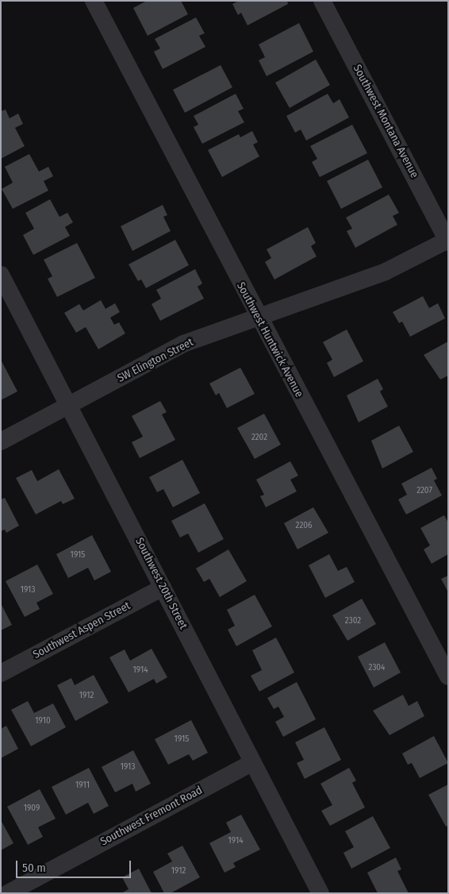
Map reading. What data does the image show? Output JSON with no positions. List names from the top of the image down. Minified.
{"streets":{"street":["Southwest Montana Avenue","Southwest Huntwick Avenue","SW Elington Street","Southwest 20th Street","Southwest Aspen Street","Southwest Fremont Road"]},"crossings":[["Southwest Montana Avenue","SW Elington Street"],["Southwest Huntwick Avenue","SW Elington Street"],["SW Elington Street","Southwest 20th Street"],["Southwest 20th Street","Southwest Aspen Street"],["Southwest 20th Street","Southwest Fremont Road"]],"house_numbers":["2202","2207","2206","1915","1913","2302","2304","1914","1912","1910","1915","1913","1911","1909","1914","1912"],"scale_bar":"50 m"}
